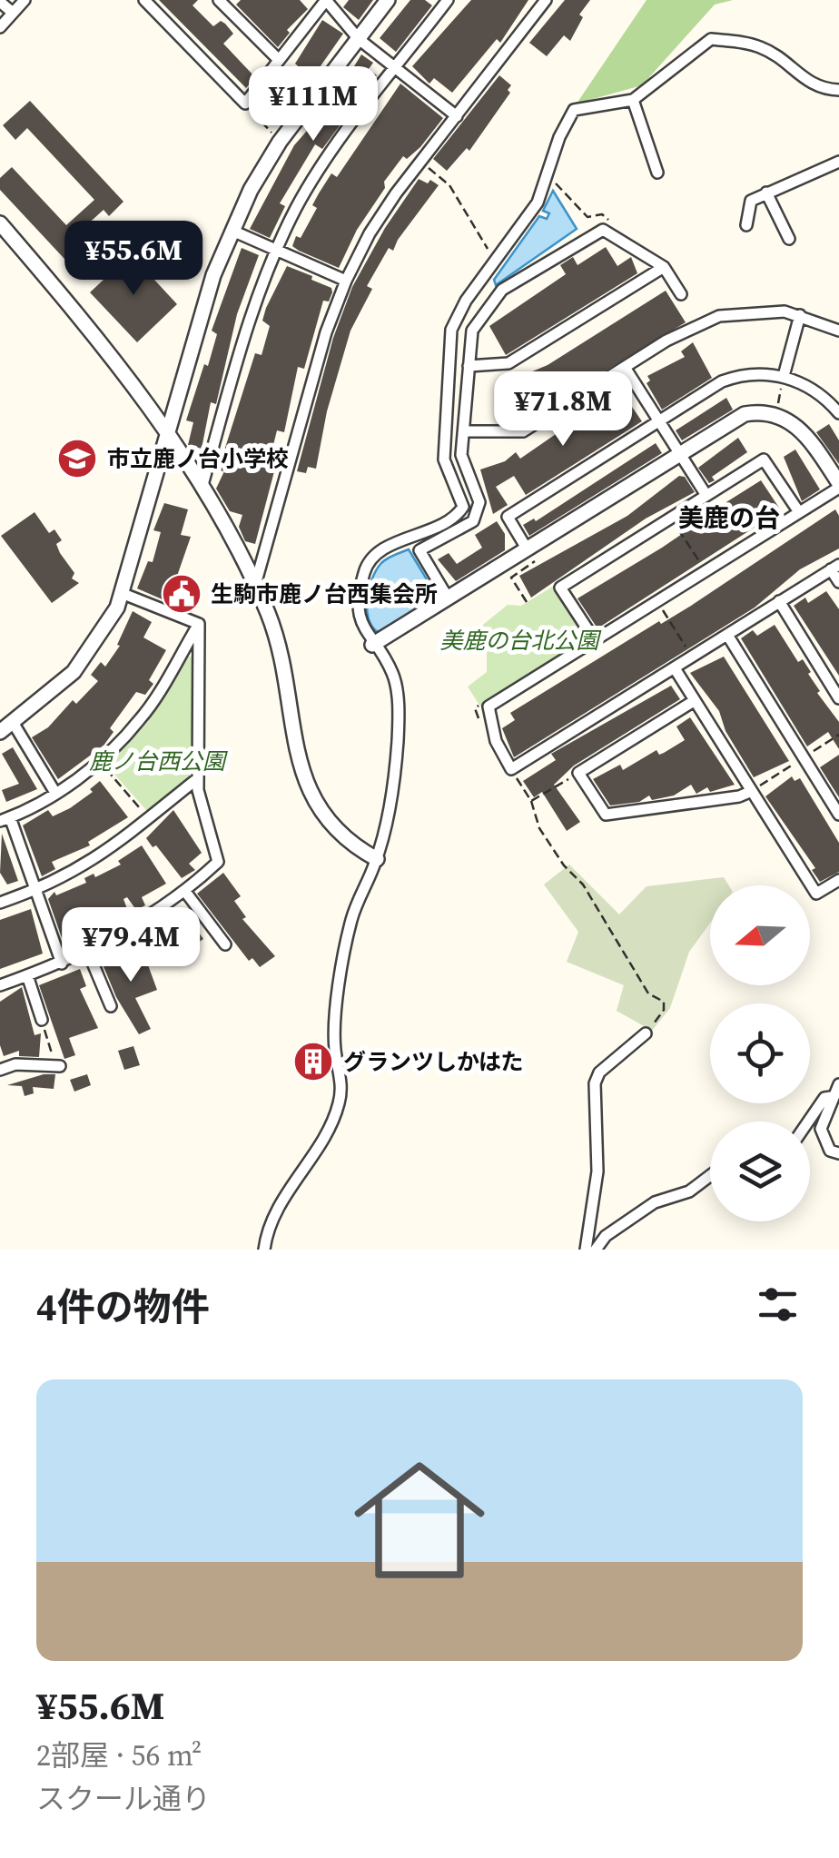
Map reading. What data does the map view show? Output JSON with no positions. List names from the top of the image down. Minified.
{"districts":["美鹿の台"],"parks":["美鹿の台北公園","鹿ノ台西公園"],"places":{"school or university":["市立鹿ノ台小学校"],"public building":["生駒市鹿ノ台西集会所"],"building":["グランツしかはた"]},"north":"left","page":{"price":["¥111M","¥55.6M","¥71.8M","¥79.4M"],"heading":"4件の物件","list":[{"name":"¥55.6M","note":"2部屋 · 56 m² · スクール通り"}]}}
